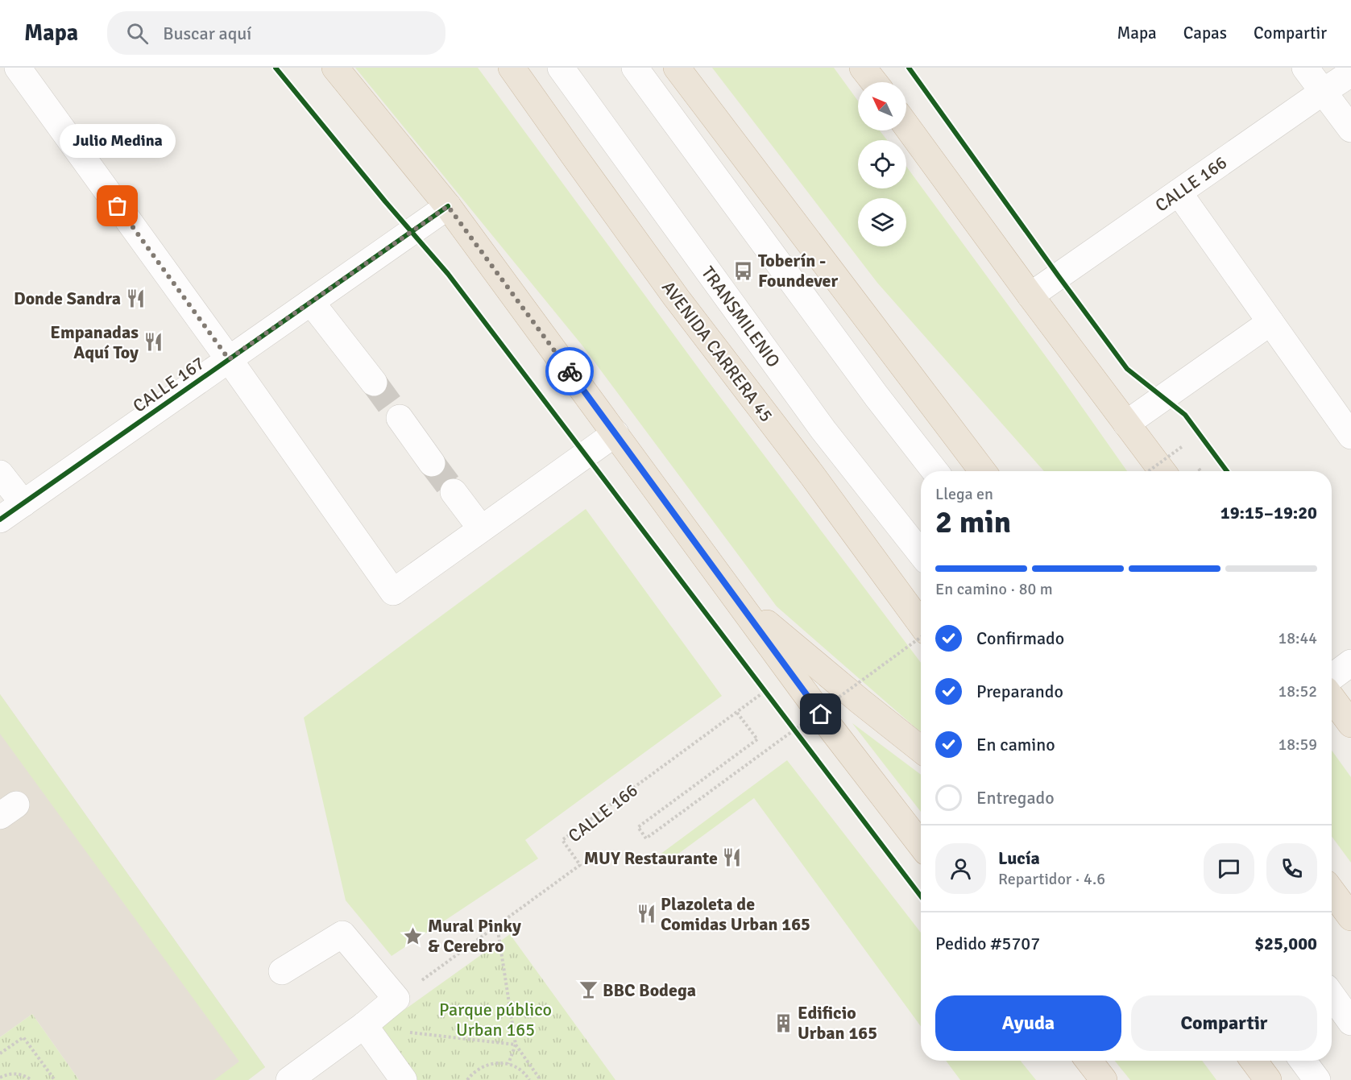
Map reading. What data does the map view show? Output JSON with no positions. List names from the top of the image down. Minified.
{"streets":{"highway":["AVENIDA CARRERA 45"],"street":["CALLE 166","TRANSMILENIO","CALLE 167"]},"parks":["Parque público Urban 165"],"places":{"other":["Julio Medina"],"bus stop":["Toberín - Foundever"],"restaurant":["Donde Sandra","Empanadas Aquí Toy","MUY Restaurante","Plazoleta de Comidas Urban 165"],"place":["Mural Pinky & Cerebro"],"bar":["BBC Bodega"],"building":["Edificio Urban 165"]},"north":"top left","page":{"header":"Mapa","search":"Buscar aquí","nav":["Mapa","Capas","Compartir"],"bubble":"Julio Medina","heading":["2 min","Llega en","19:15–19:20"],"panel":["Lucía","Repartidor · 4.6","Pedido #5707","$25,000"],"bar":"En camino · 80 m","list":[["Confirmado","18:44"],["Preparando","18:52"],["En camino","18:59"],"Entregado"],"buttons":["Ayuda","Compartir"]}}
